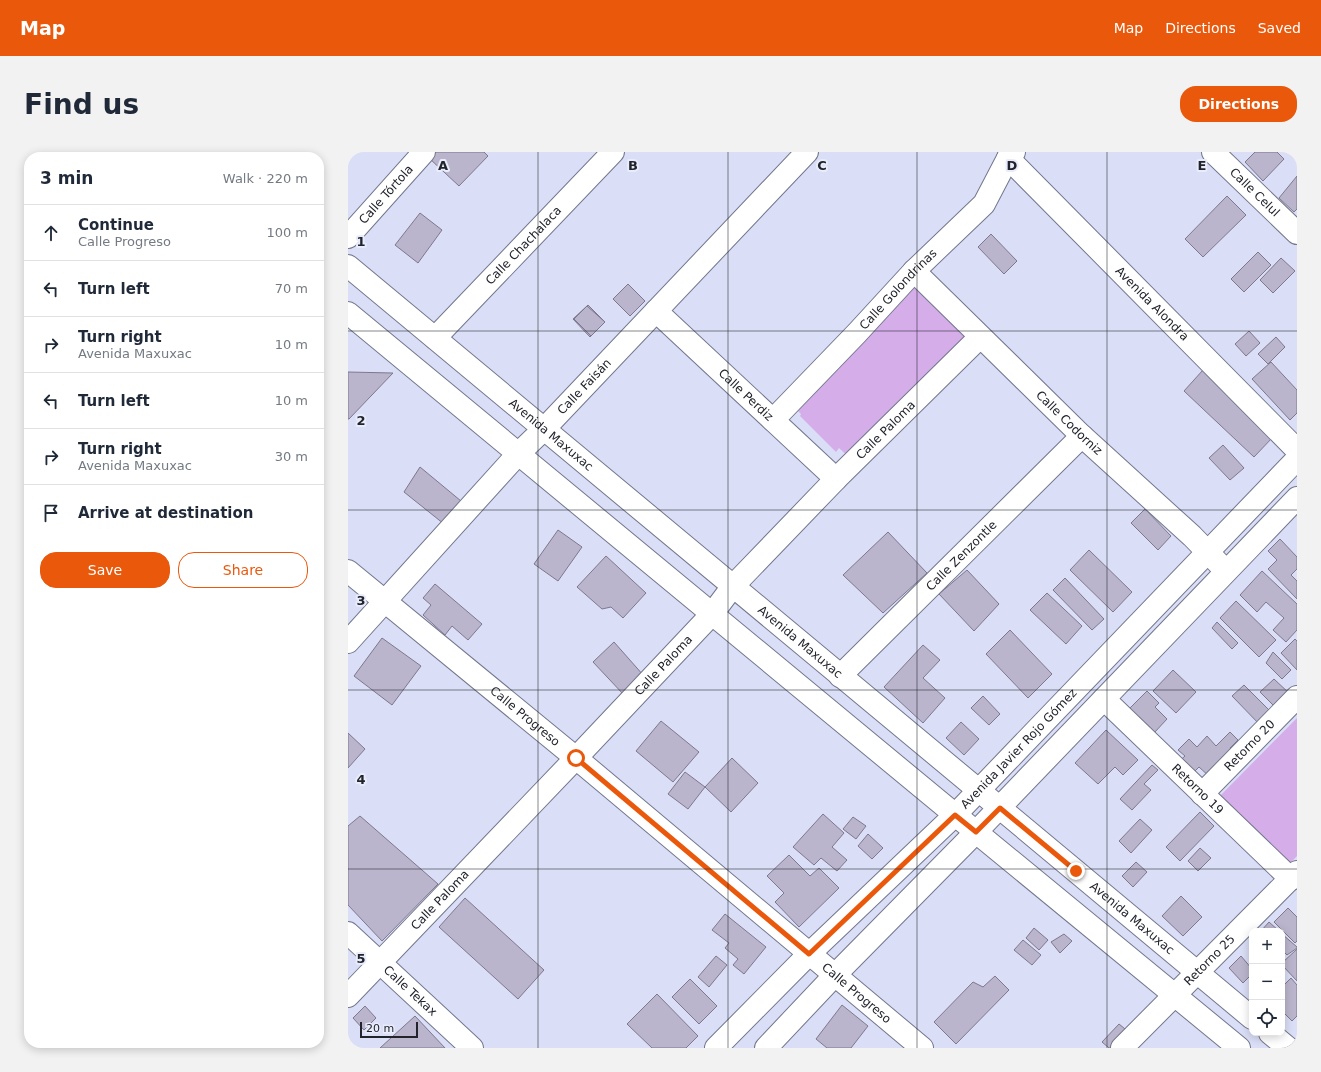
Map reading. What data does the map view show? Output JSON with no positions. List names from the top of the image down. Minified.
{"streets":{"street":["Calle Celul","Calle Tórtola","Calle Chachalaca","Calle Golondrinas","Avenida Alondra","Calle Faisán","Calle Perdiz","Calle Codorniz","Calle Paloma","Avenida Maxuxac","Calle Zenzontle","Calle Progreso","Retorno 20","Avenida Javier Rojo Gómez","Retorno 19","Retorno 25","Calle Tekax"]},"crossings":[["Calle Chachalaca","Avenida Maxuxac"],["Calle Golondrinas","Avenida Alondra"],["Calle Golondrinas","Calle Perdiz"],["Calle Golondrinas","Calle Codorniz"],["Calle Faisán","Calle Perdiz"],["Calle Faisán","Avenida Maxuxac"],["Calle Faisán","Calle Progreso"],["Calle Perdiz","Calle Paloma"],["Calle Codorniz","Calle Paloma"],["Calle Codorniz","Calle Zenzontle"],["Calle Codorniz","Avenida Javier Rojo Gómez"],["Calle Paloma","Avenida Maxuxac"],["Calle Paloma","Calle Progreso"],["Calle Paloma","Calle Tekax"],["Avenida Maxuxac","Calle Zenzontle"],["Avenida Maxuxac","Avenida Javier Rojo Gómez"],["Avenida Maxuxac","Retorno 25"],["Calle Progreso","Avenida Javier Rojo Gómez"],["Retorno 20","Retorno 19"],["Retorno 19","Retorno 25"]],"scale_bar":"20 m","page":{"header":"Map","nav":["Map","Directions","Saved"],"buttons":["Directions",["Save","Share"]],"title":"Find us","heading":["3 min","Walk · 220 m"],"list":[["Continue","Calle Progreso","100 m"],["Turn left","70 m"],["Turn right","Avenida Maxuxac","10 m"],["Turn left","10 m"],["Turn right","Avenida Maxuxac","30 m"],"Arrive at destination"],"map_buttons":["+","−"],"scale":"20 m"},"grid":{"columns":["A","B","C","D","E"],"rows":["1","2","3","4","5"]}}
